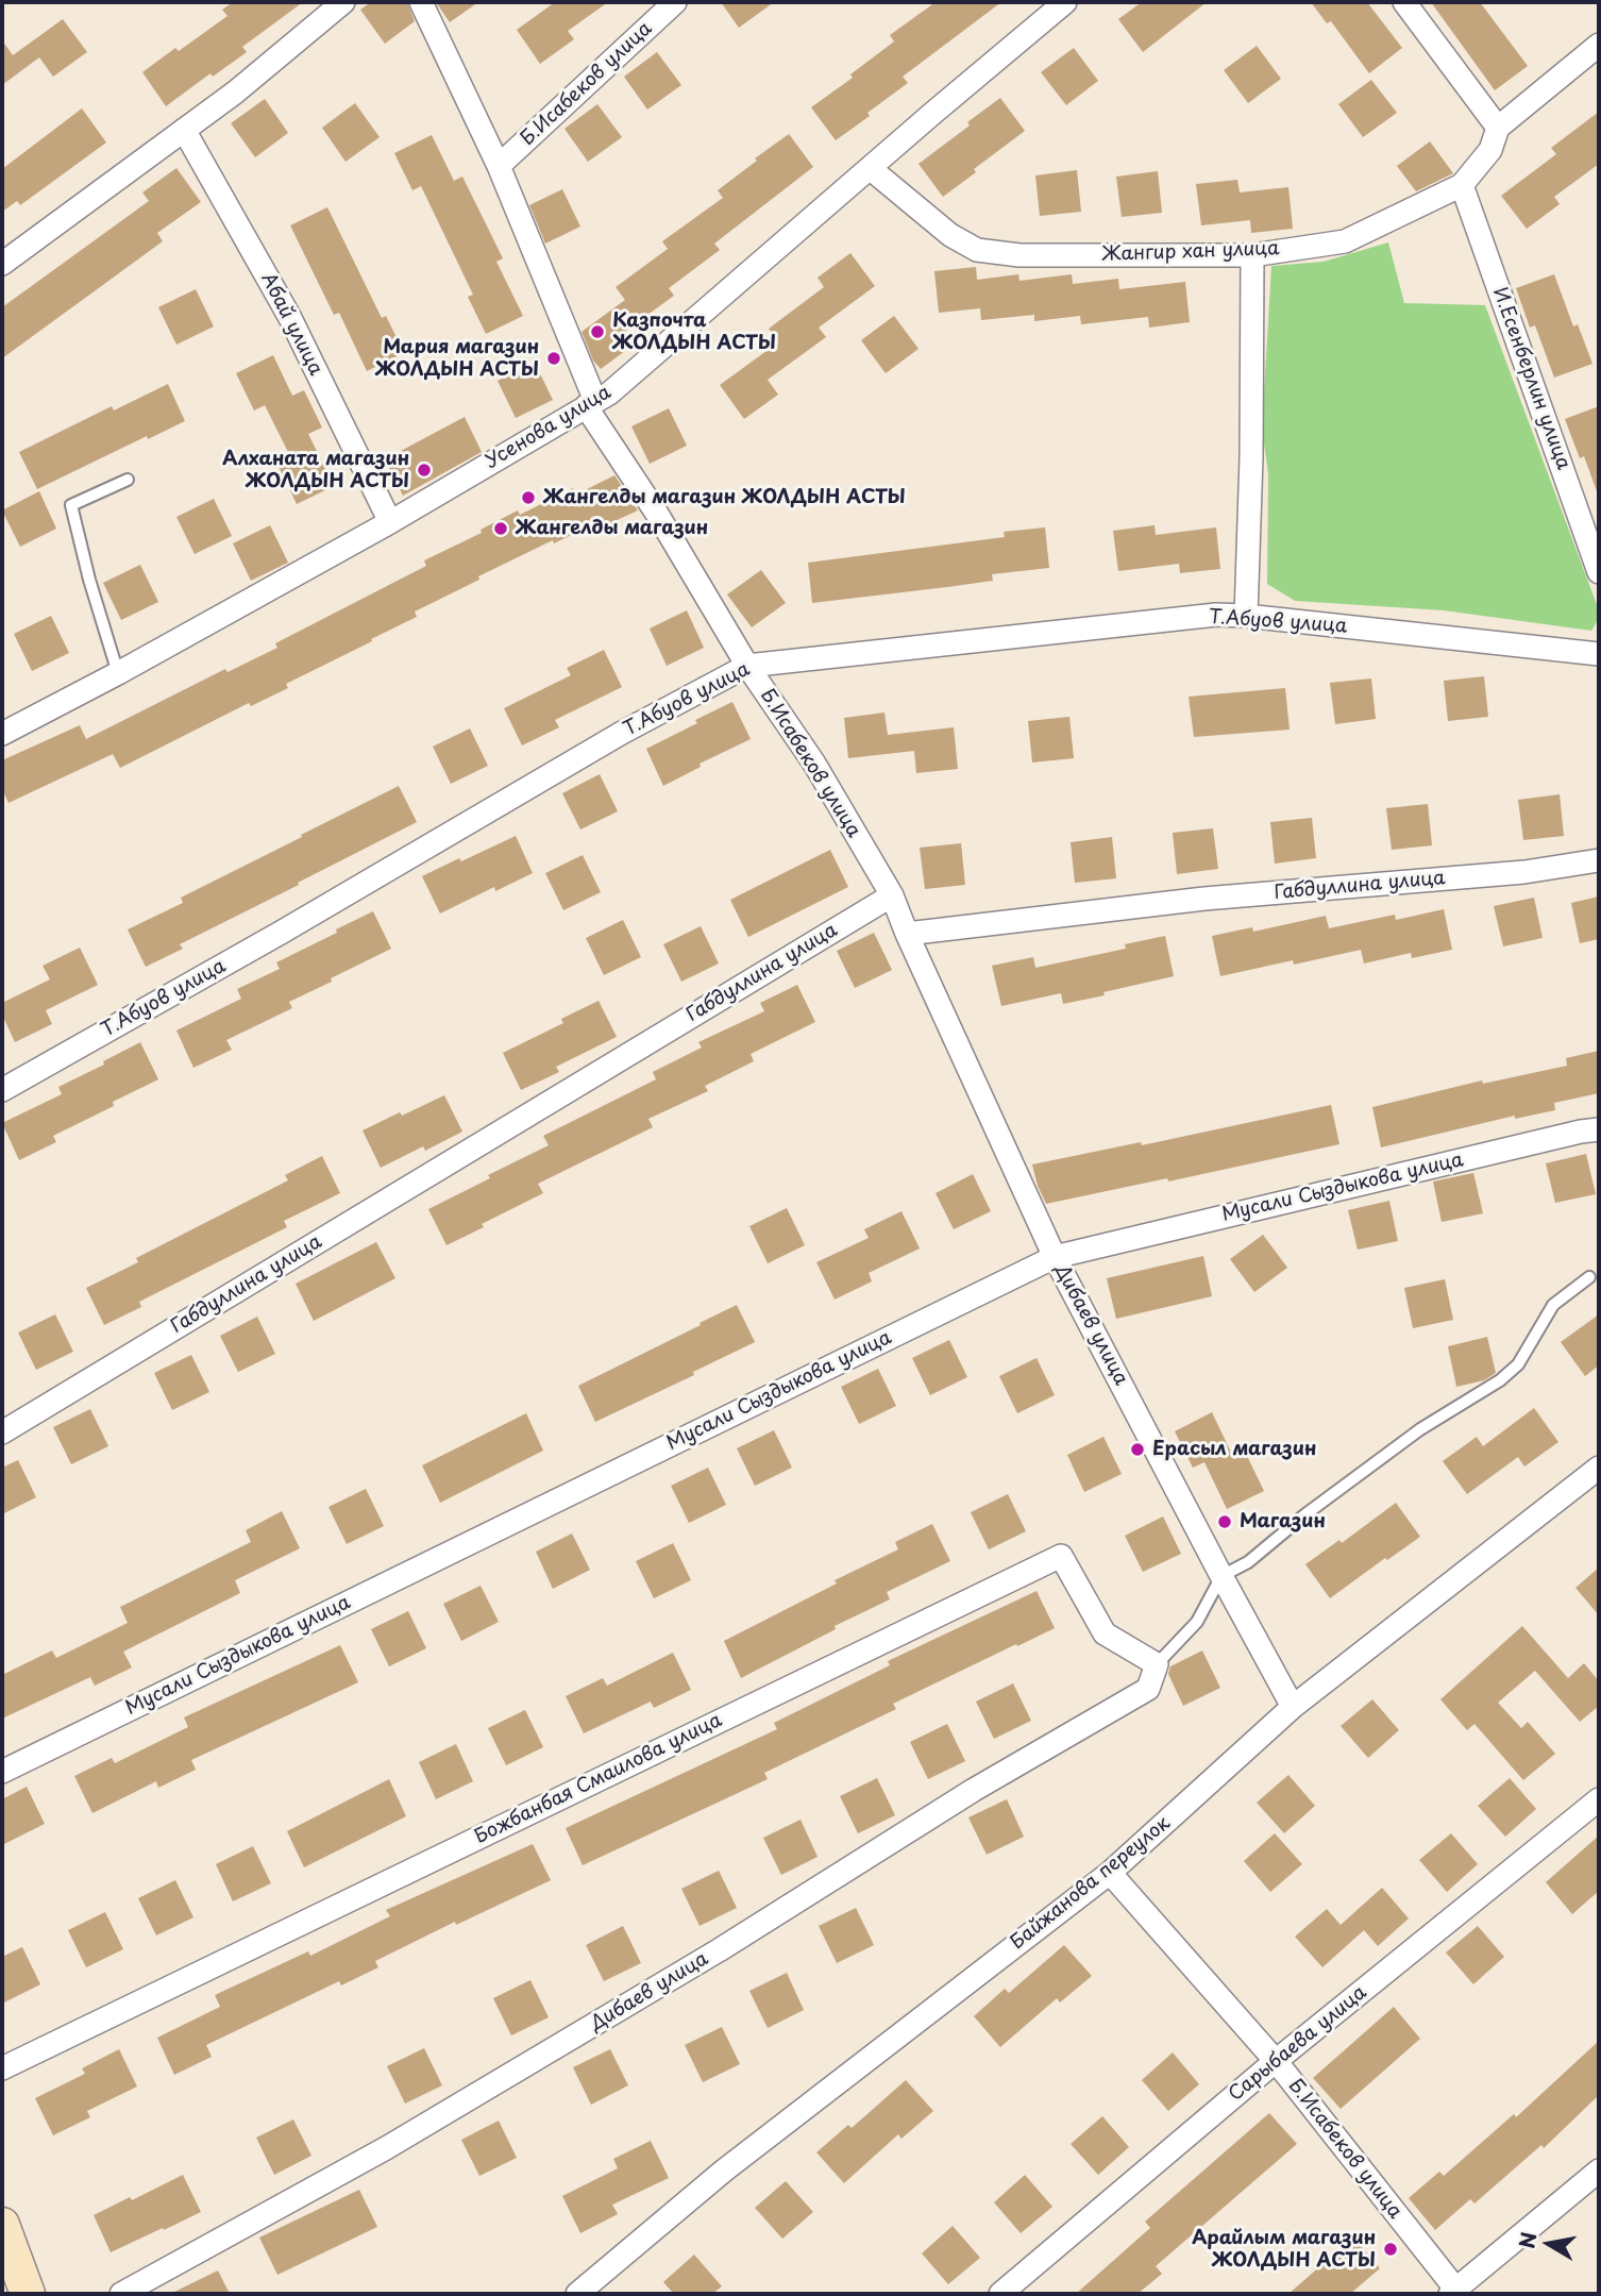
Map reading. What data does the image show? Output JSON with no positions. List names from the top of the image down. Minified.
{"streets":{"street":["Б.Исабеков улица","Жангир хан улица","Абай улица","И.Есенберлин улица","Усенова улица","Т.Абуов улица","Габдуллина улица","Мусали Сыздыкова улица","Дибаев улица","Божбанбая Смаилова улица","Байжанова переулок","Сарыбаева улица"]},"crossings":[["Б.Исабеков улица","Усенова улица"],["Б.Исабеков улица","Т.Абуов улица"],["Б.Исабеков улица","Габдуллина улица"],["Б.Исабеков улица","Байжанова переулок"],["Б.Исабеков улица","Сарыбаева улица"],["Жангир хан улица","И.Есенберлин улица"],["Жангир хан улица","Усенова улица"],["Абай улица","Усенова улица"],["Габдуллина улица","Дибаев улица"],["Мусали Сыздыкова улица","Дибаев улица"],["Дибаев улица","Божбанбая Смаилова улица"],["Дибаев улица","Байжанова переулок"]],"places":["Казпочта ЖОЛДЫН АСТЫ","Мария магазин ЖОЛДЫН АСТЫ","Алханата магазин ЖОЛДЫН АСТЫ","Жангелды магазин ЖОЛДЫН АСТЫ","Жангелды магазин","Ерасыл магазин","Магазин","Арайлым магазин ЖОЛДЫН АСТЫ"],"north":"left"}
